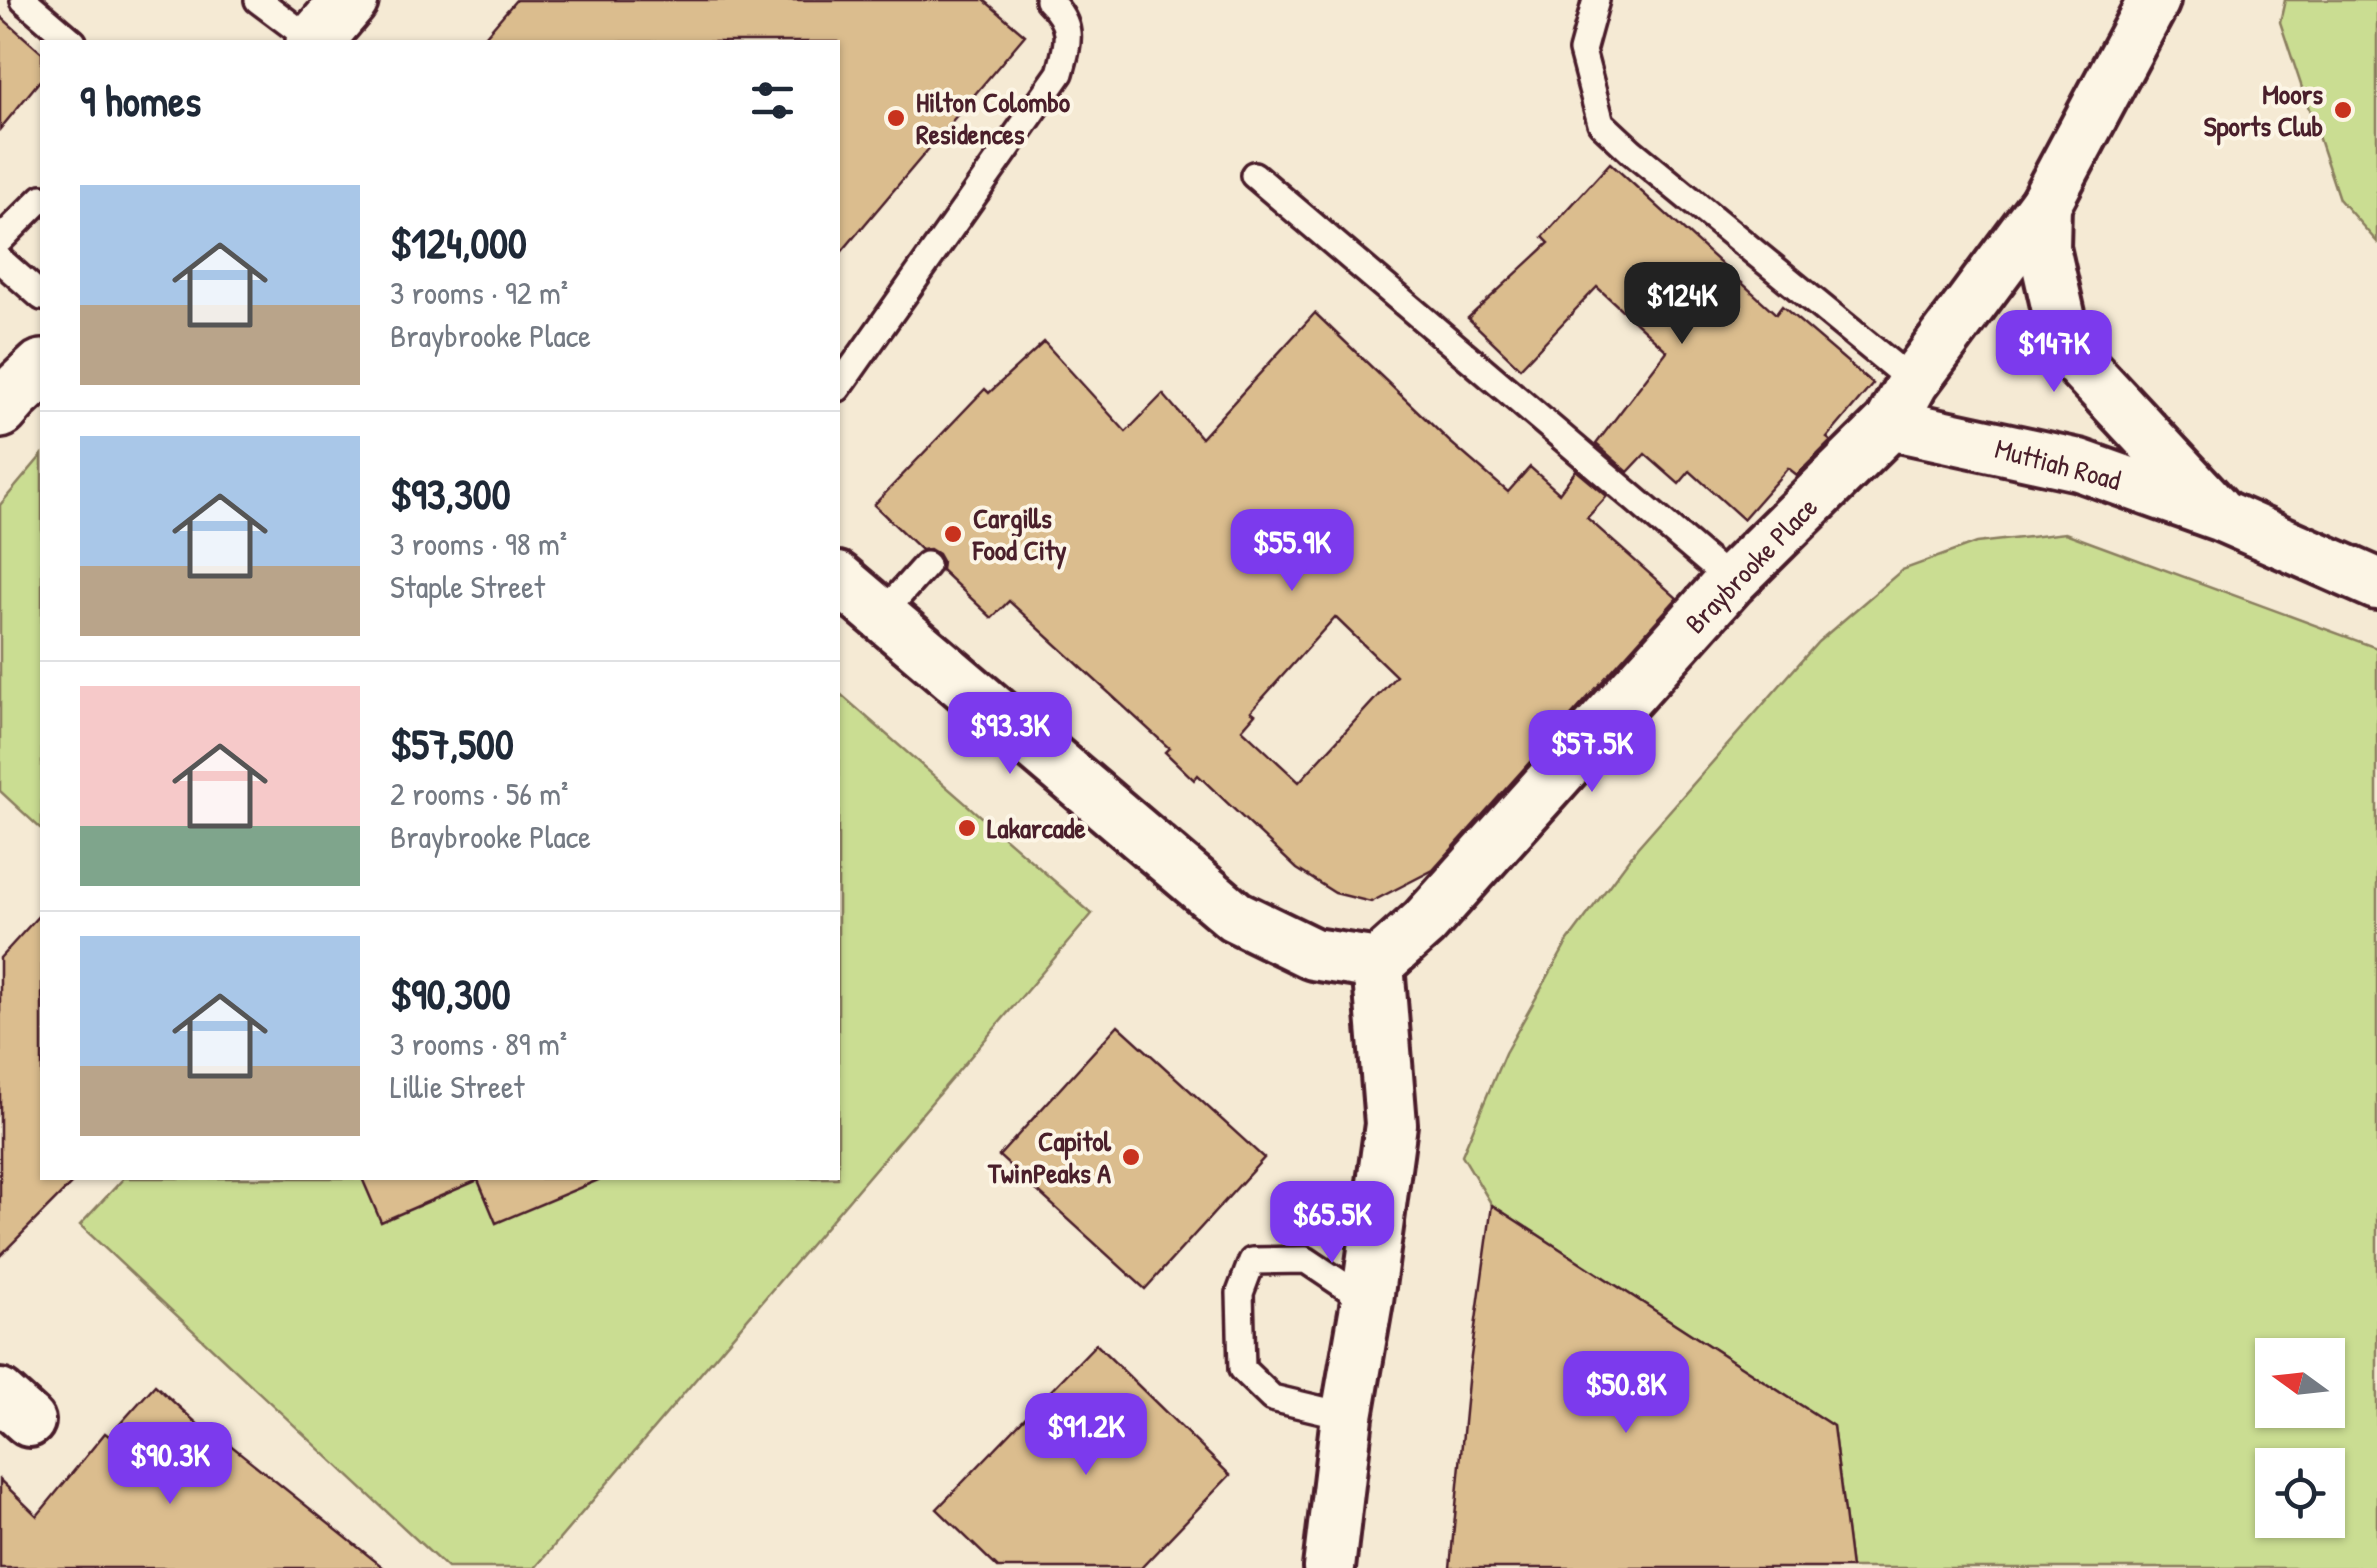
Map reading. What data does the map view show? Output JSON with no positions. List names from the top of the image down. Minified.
{"streets":{"street":["Muttiah Road","Braybrooke Place"]},"crossings":[["Muttiah Road","Braybrooke Place"]],"places":["Moors Sports Club","Hilton Colombo Residences","Cargills Food City","Lakarcade","Capitol TwinPeaks A"],"north":"left","page":{"heading":"9 homes","list":[{"name":"$124,000","note":"3 rooms · 92 m² · Braybrooke Place"},{"name":"$93,300","note":"3 rooms · 98 m² · Staple Street"},{"name":"$57,500","note":"2 rooms · 56 m² · Braybrooke Place"},{"name":"$90,300","note":"3 rooms · 89 m² · Lillie Street"}],"price":["$124K","$147K","$55.9K","$93.3K","$57.5K","$65.5K","$50.8K","$91.2K","$90.3K"]}}
